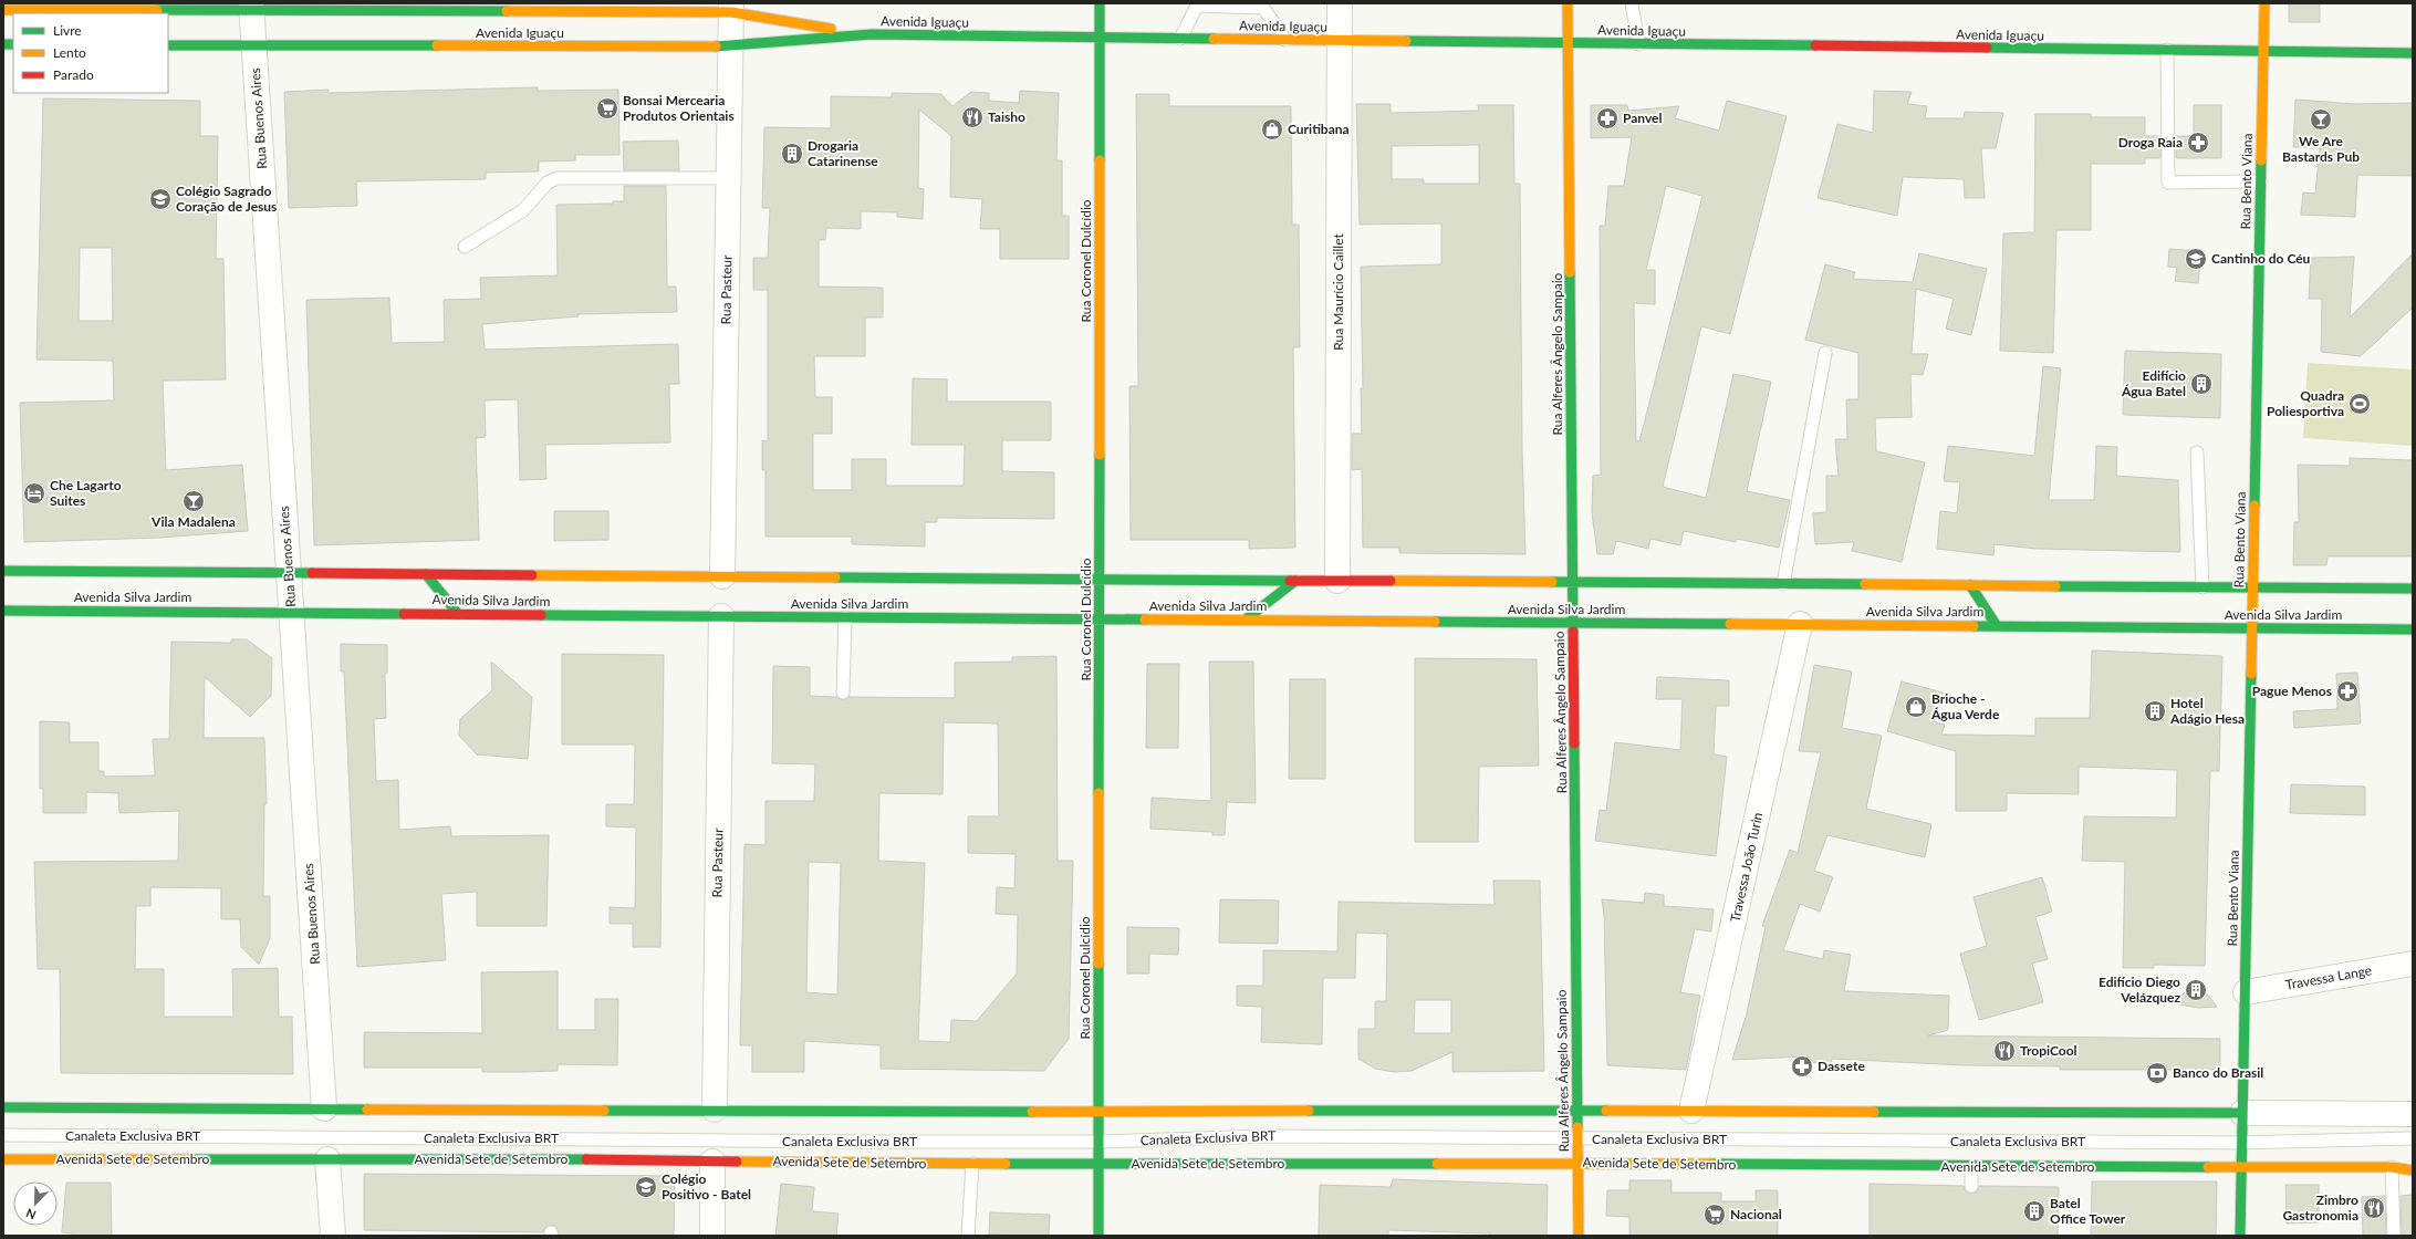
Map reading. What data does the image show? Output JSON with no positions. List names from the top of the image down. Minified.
{"streets":{"main road":["Avenida Iguaçu","Rua Bento Viana","Rua Coronel Dulcídio","Rua Alferes Ângelo Sampaio","Avenida Silva Jardim","Avenida Sete de Setembro"],"street":["Rua Buenos Aires","Rua Pasteur","Rua Maurício Caillet","Travessa João Turin","Travessa Lange"],"lane":["Canaleta Exclusiva BRT"]},"crossings":[["Avenida Iguaçu","Rua Buenos Aires"],["Avenida Iguaçu","Rua Bento Viana"],["Avenida Iguaçu","Rua Coronel Dulcídio"],["Avenida Iguaçu","Rua Pasteur"],["Avenida Iguaçu","Rua Maurício Caillet"],["Avenida Iguaçu","Rua Alferes Ângelo Sampaio"],["Rua Buenos Aires","Avenida Silva Jardim"],["Rua Bento Viana","Avenida Silva Jardim"],["Rua Bento Viana","Travessa Lange"],["Rua Bento Viana","Canaleta Exclusiva BRT"],["Rua Bento Viana","Avenida Sete de Setembro"],["Rua Coronel Dulcídio","Avenida Silva Jardim"],["Rua Coronel Dulcídio","Canaleta Exclusiva BRT"],["Rua Coronel Dulcídio","Avenida Sete de Setembro"],["Rua Pasteur","Avenida Silva Jardim"],["Rua Maurício Caillet","Avenida Silva Jardim"],["Rua Alferes Ângelo Sampaio","Avenida Silva Jardim"],["Rua Alferes Ângelo Sampaio","Canaleta Exclusiva BRT"],["Rua Alferes Ângelo Sampaio","Avenida Sete de Setembro"],["Avenida Silva Jardim","Travessa João Turin"]],"places":{"supermarket":["Bonsai Mercearia Produtos Orientais","Nacional"],"restaurant":["Taisho","TropiCool","Zimbro Gastronomia"],"pharmacy":["Panvel","Droga Raia","Pague Menos","Dassete"],"bar":["We Are Bastards Pub","Vila Madalena"],"shop":["Curitibana","Brioche - Água Verde"],"building":["Drogaria Catarinense","Edifício Água Batel","Hotel Adágio Hesa","Edifício Diego Velázquez","Batel Office Tower"],"school or university":["Colégio Sagrado Coração de Jesus","Cantinho do Céu","Colégio Positivo - Batel"],"sports":["Quadra Poliesportiva"],"hotel":["Che Lagarto Suites"],"bank":["Banco do Brasil"]},"legend":["Livre","Lento","Parado"],"north":"bottom left"}
